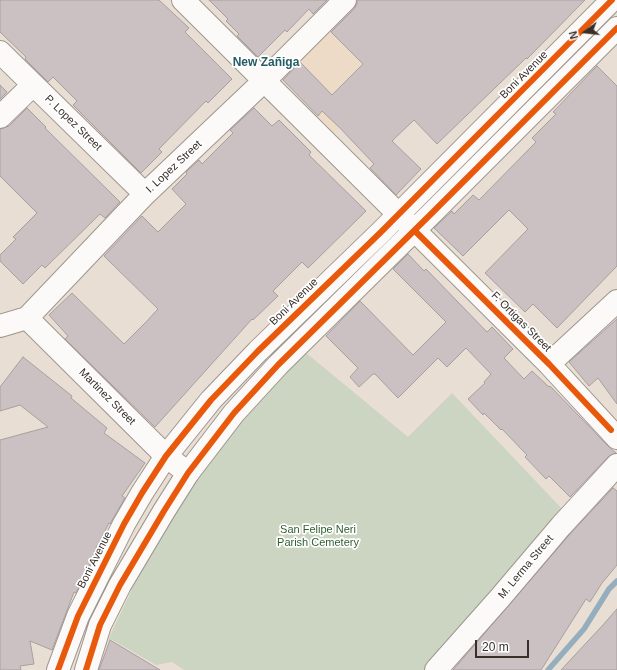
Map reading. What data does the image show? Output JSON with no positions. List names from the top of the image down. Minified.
{"streets":{"street":["Boni Avenue","P. Lopez Street","I. Lopez Street","F. Ortigas Street","Martinez Street","M. Lerma Street"]},"crossings":[["Boni Avenue","F. Ortigas Street"],["Boni Avenue","Martinez Street"],["P. Lopez Street","I. Lopez Street"],["I. Lopez Street","F. Ortigas Street"],["I. Lopez Street","Martinez Street"]],"districts":["New Zañiga"],"parks":["San Felipe Neri Parish Cemetery"],"scale_bar":"20 m","north":"left"}
